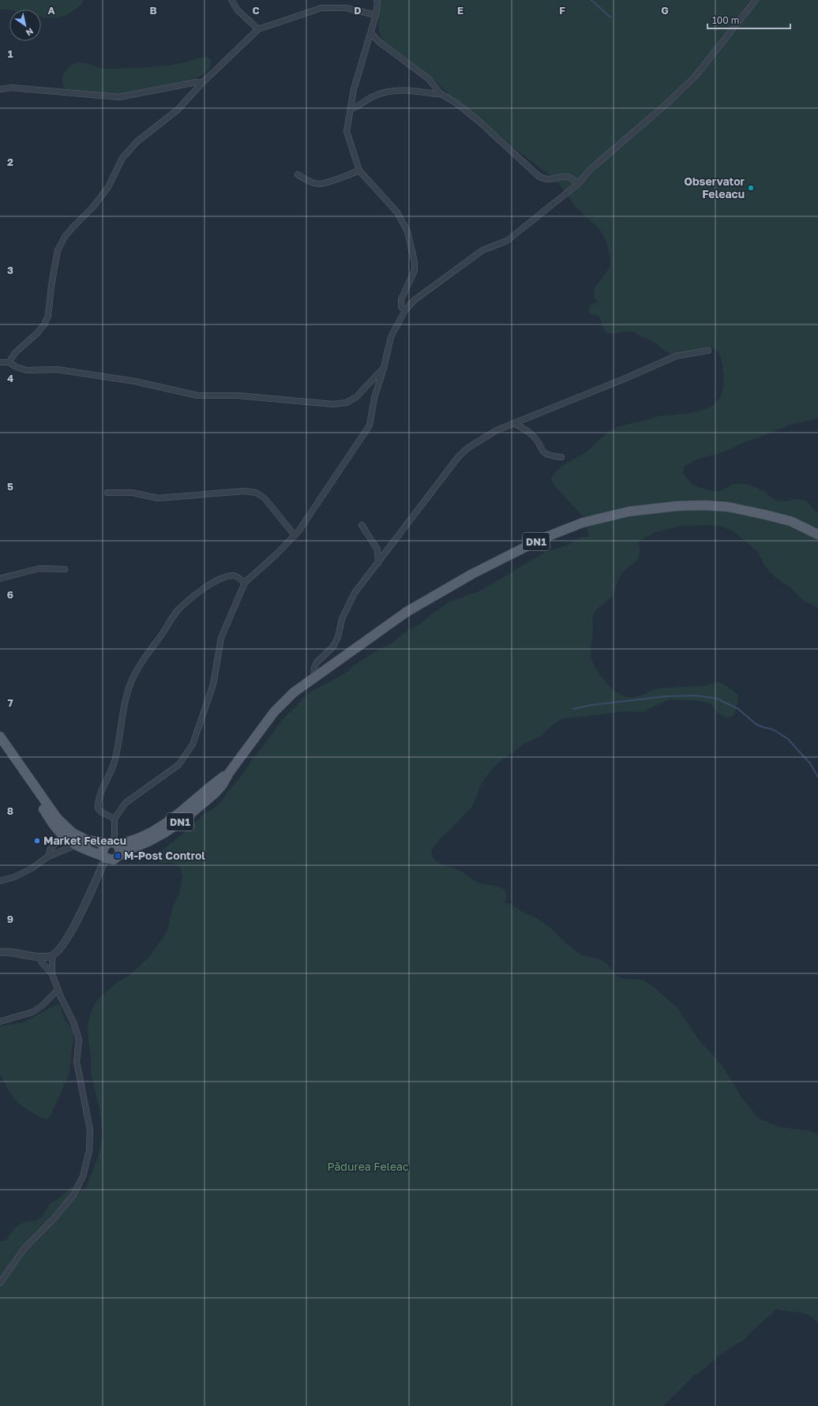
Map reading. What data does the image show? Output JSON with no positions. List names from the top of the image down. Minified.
{"streets":{"main road":["DN1"]},"parks":["Pădurea Feleac"],"places":{"other":["Observator Feleacu","Market Feleacu"],"transit":["M-Post Control"]},"scale_bar":"100 m","north":"bottom right","grid":{"columns":["A","B","C","D","E","F","G"],"rows":["1","2","3","4","5","6","7","8","9"]}}
